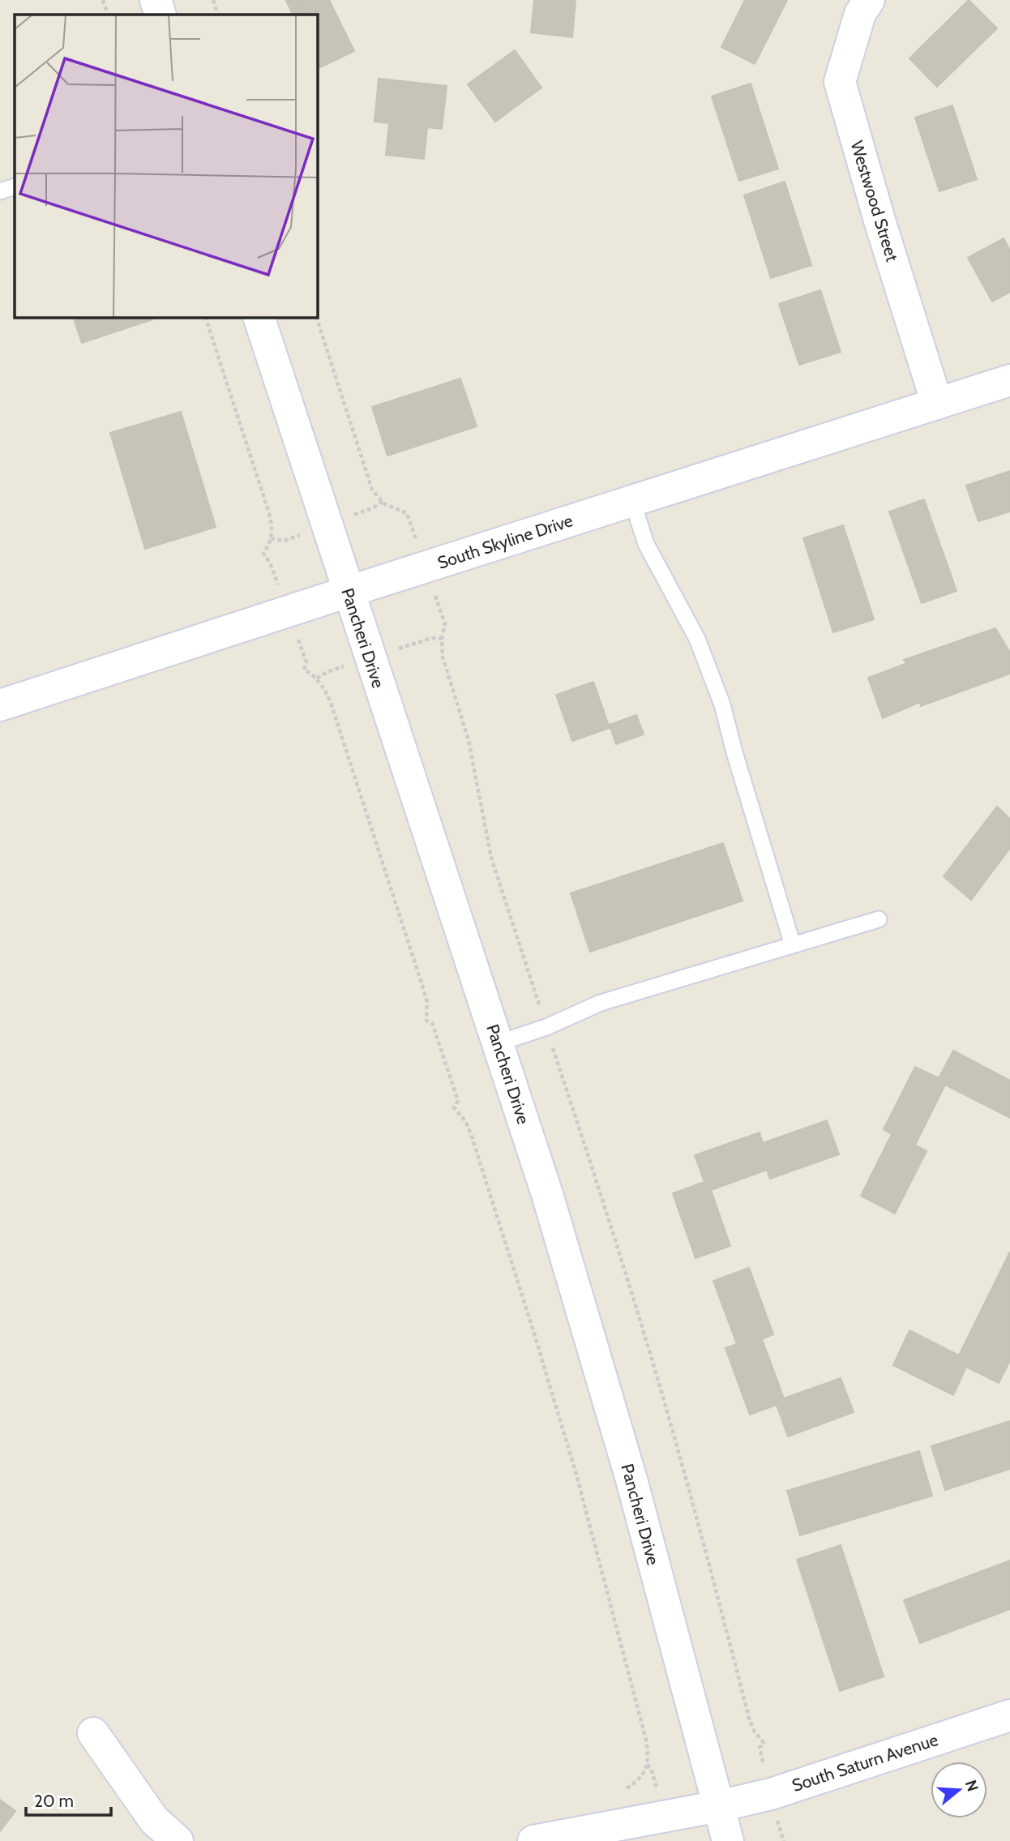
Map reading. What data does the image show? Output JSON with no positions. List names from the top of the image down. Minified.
{"streets":{"main road":["Westwood Street","South Skyline Drive","Pancheri Drive","South Saturn Avenue"]},"crossings":[["Westwood Street","South Skyline Drive"],["South Skyline Drive","Pancheri Drive"],["Pancheri Drive","South Saturn Avenue"]],"scale_bar":"20 m","north":"right"}
